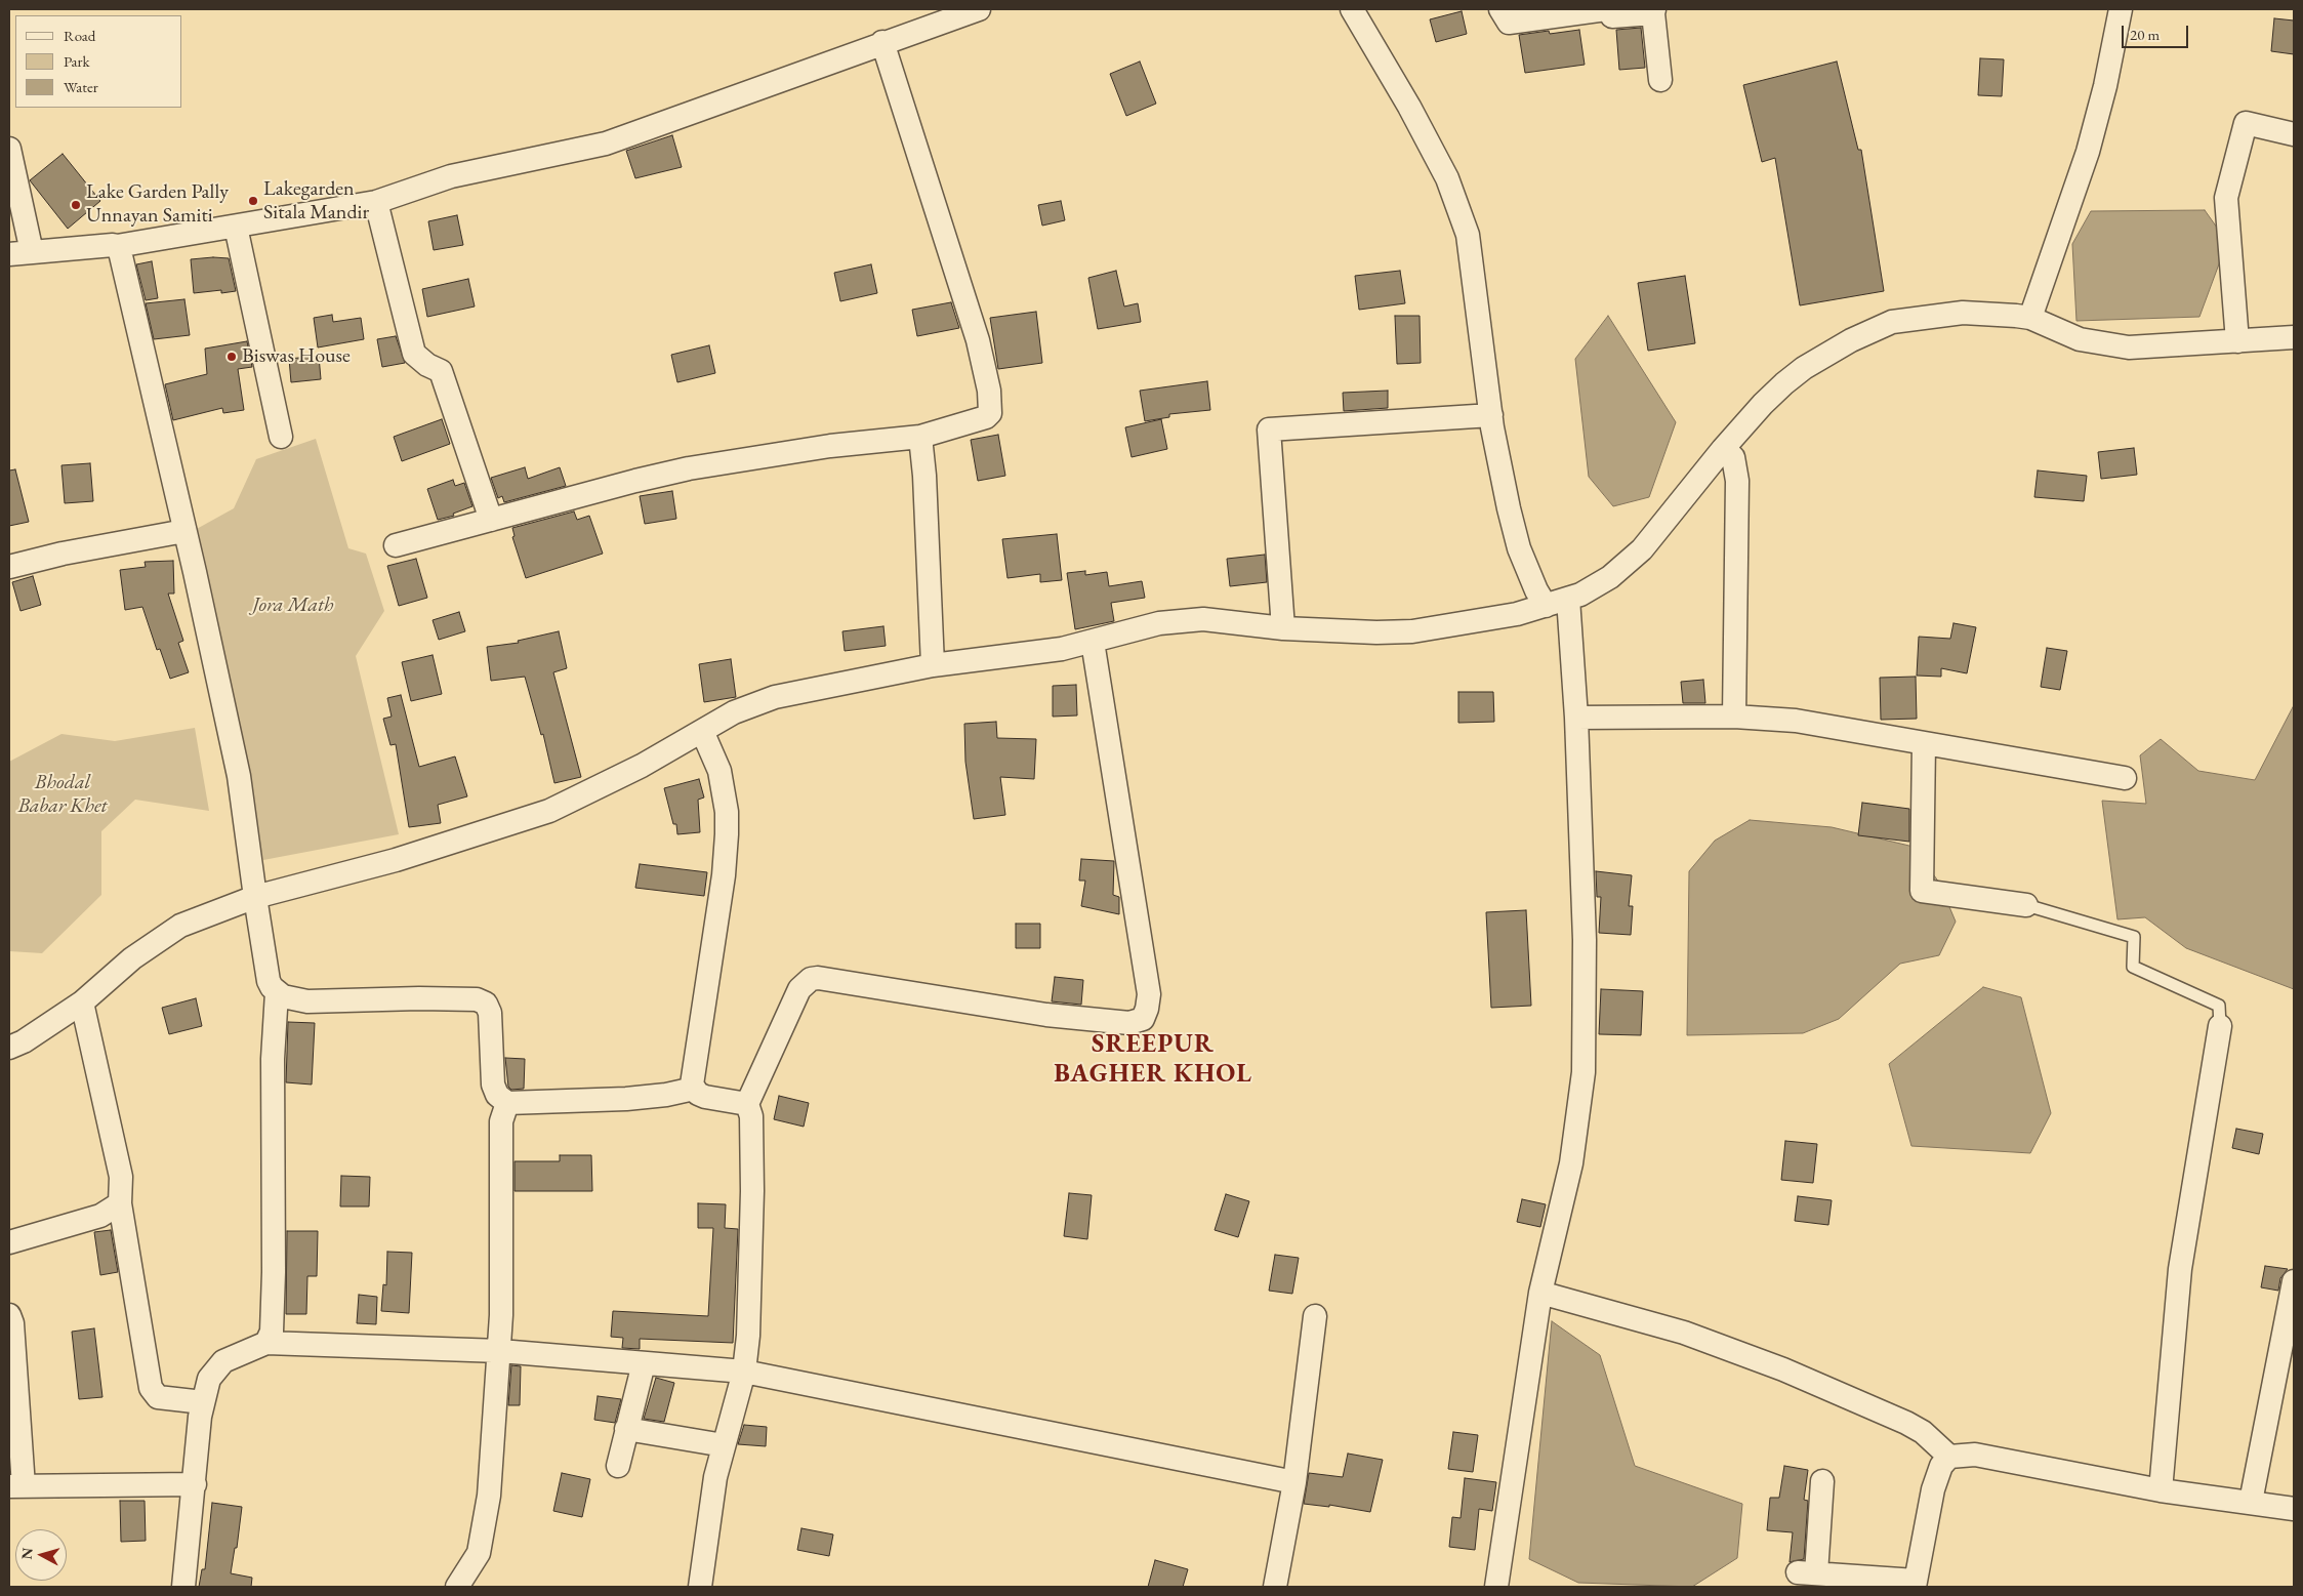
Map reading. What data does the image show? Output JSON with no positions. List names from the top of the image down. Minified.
{"districts":["SREEPUR BAGHER KHOL"],"parks":["Jora Math","Bhodal Babar Khet"],"places":["Lakegarden Sitala Mandir","Lake Garden Pally Unnayan Samiti","Biswas House"],"legend":["Road","Park","Water"],"scale_bar":"20 m","north":"left"}
